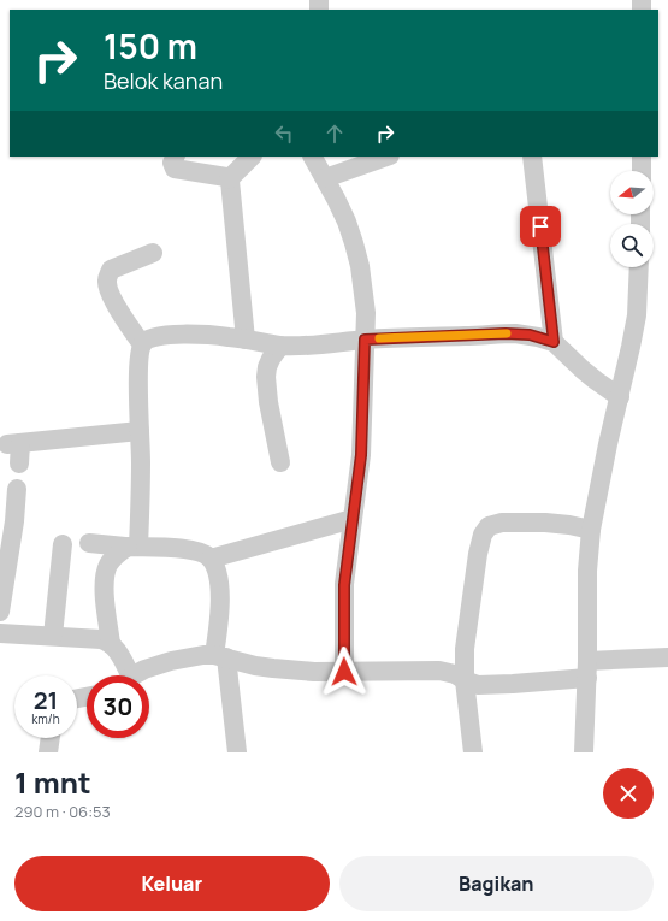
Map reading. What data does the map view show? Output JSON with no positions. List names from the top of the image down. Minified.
{"north":"left","page":{"turn":["150 m","Belok kanan"],"speed":"21 km/h","limit":"30","heading":["1 mnt","290 m · 06:53"],"buttons":["Keluar","Bagikan"]}}
